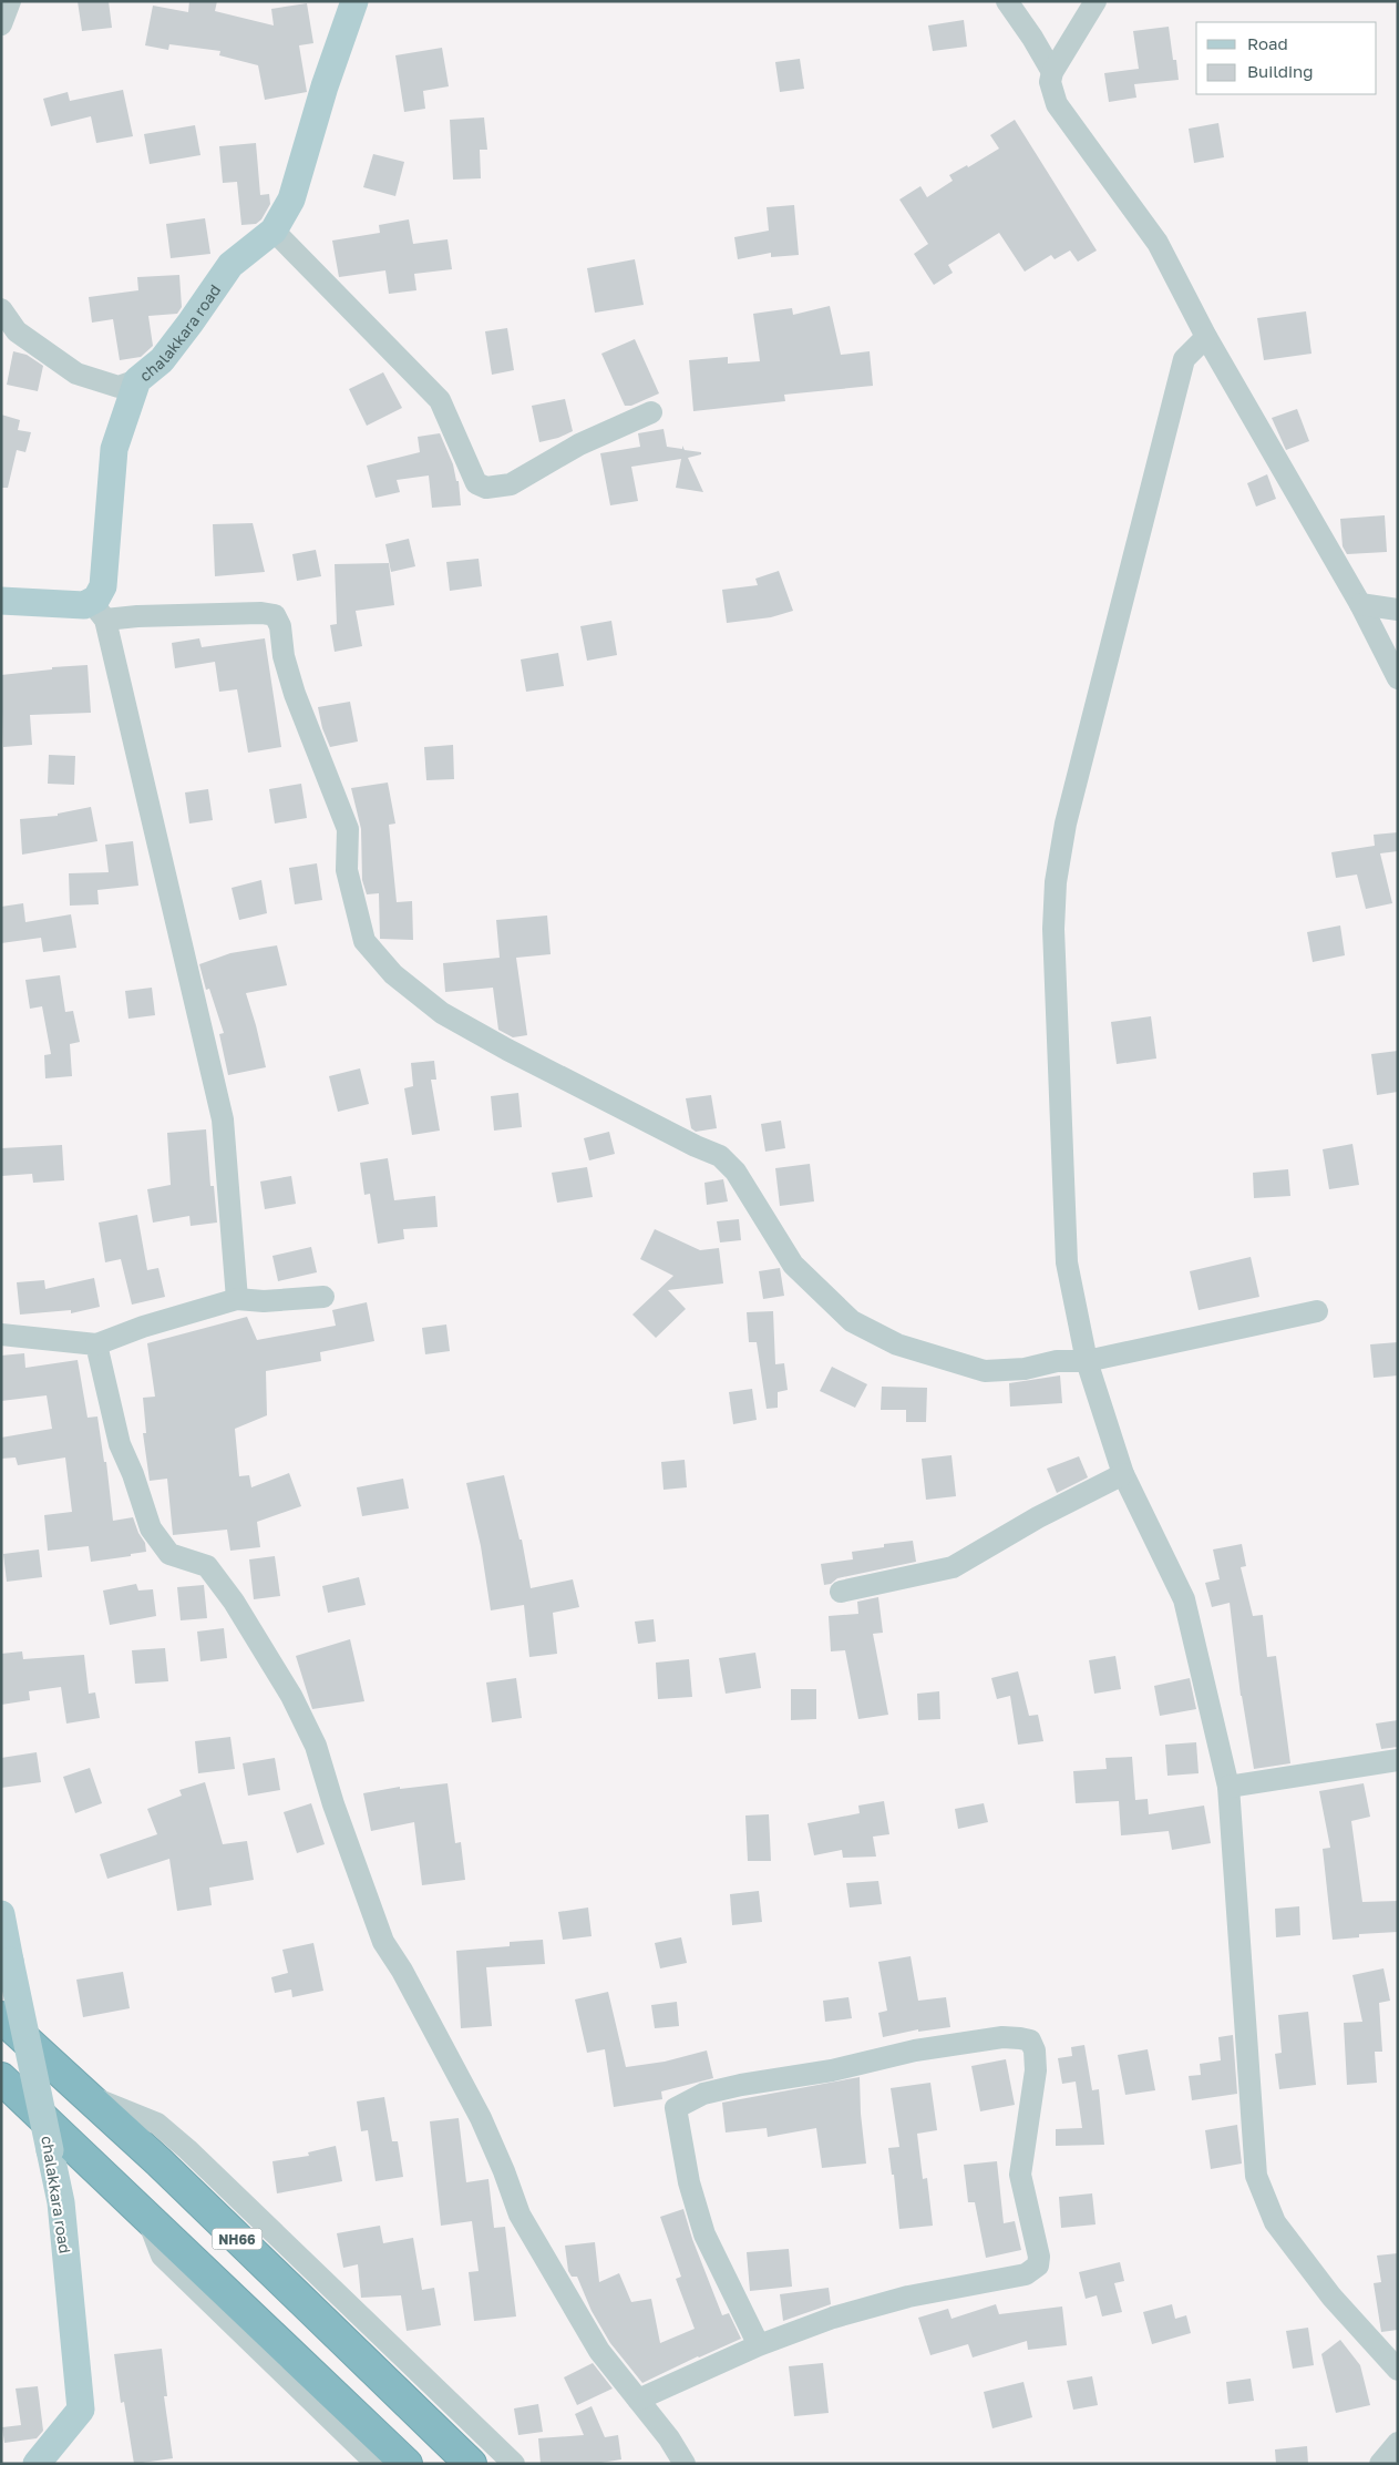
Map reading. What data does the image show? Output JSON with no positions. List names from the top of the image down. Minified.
{"streets":{"highway":["NH66"],"main road":["chalakkara road"]},"legend":["Road","Building"]}
